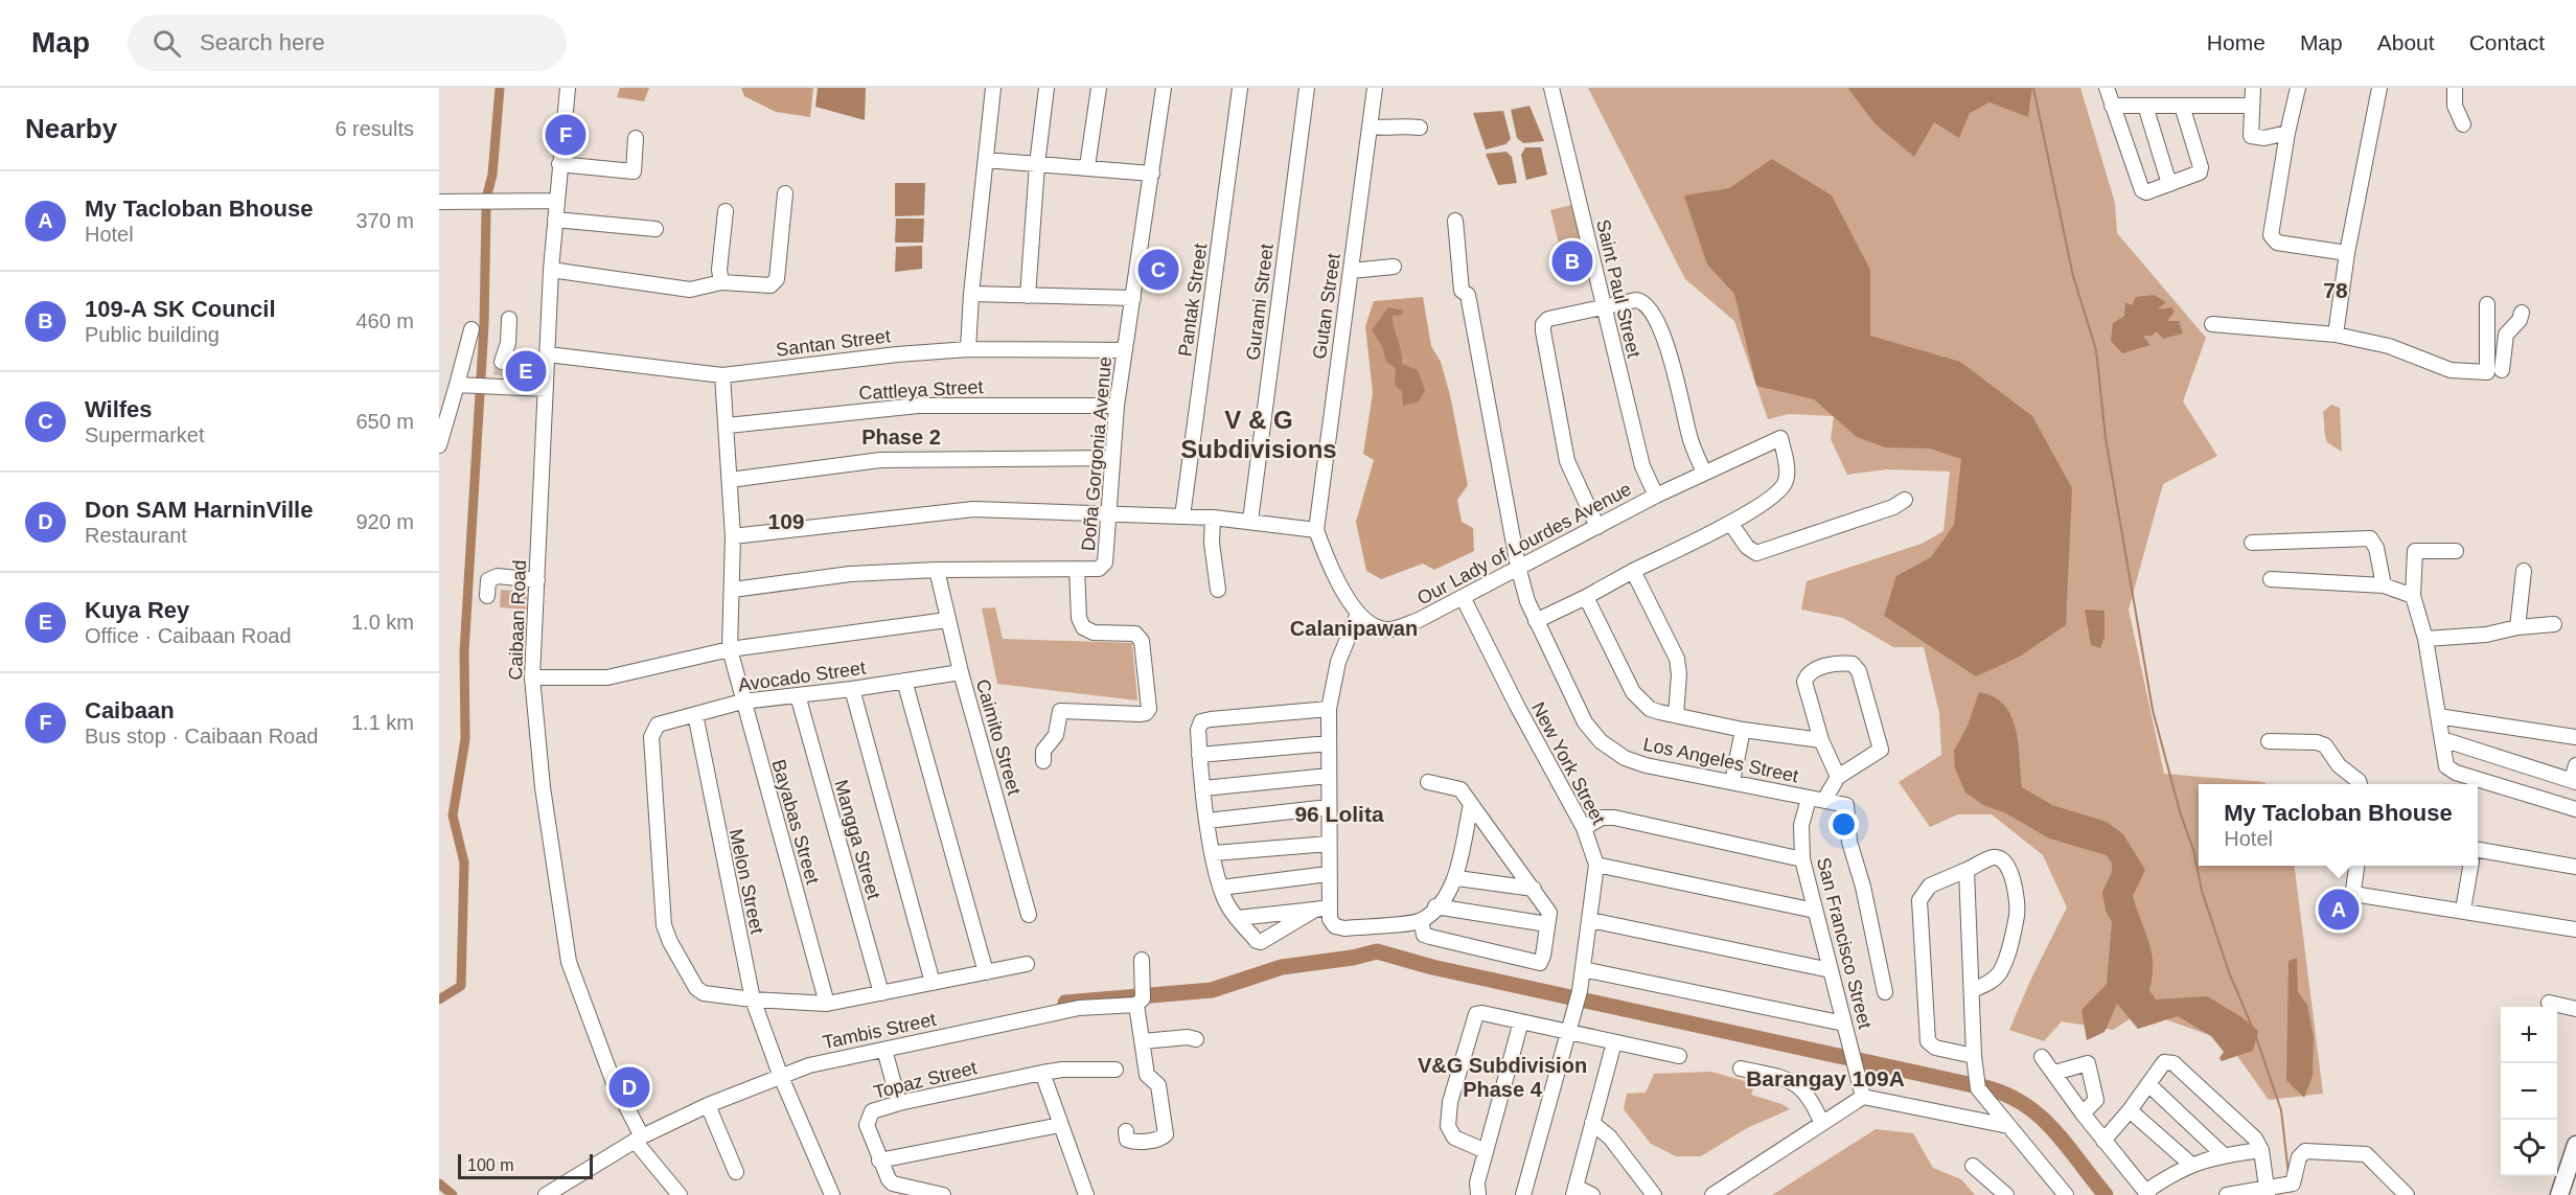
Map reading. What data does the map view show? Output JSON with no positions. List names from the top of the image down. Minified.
{"streets":{"street":["Saint Paul Street","Pantak Street","Gurami Street","Gutan Street","Santan Street","Cattleya Street","Doña Gorgonia Avenue","Our Lady of Lourdes Avenue","Caibaan Road","Avocado Street","Caimito Street","Los Angeles Street","New York Street","Bayabas Street","Mangga Street","Melon Street","San Francisco Street","Tambis Street","Topaz Street"]},"crossings":[["Saint Paul Street","Our Lady of Lourdes Avenue"],["Santan Street","Doña Gorgonia Avenue"],["Santan Street","Caibaan Road"],["Santan Street","Bayabas Street"],["Cattleya Street","Doña Gorgonia Avenue"],["Cattleya Street","Bayabas Street"],["Doña Gorgonia Avenue","Caimito Street"],["Doña Gorgonia Avenue","Bayabas Street"],["Our Lady of Lourdes Avenue","Los Angeles Street"],["Our Lady of Lourdes Avenue","New York Street"],["Caibaan Road","Tambis Street"],["Avocado Street","Caimito Street"],["Avocado Street","Bayabas Street"],["Avocado Street","Mangga Street"],["Avocado Street","Melon Street"],["Los Angeles Street","San Francisco Street"],["Melon Street","Tambis Street"]],"districts":["78","V & G Subdivisions","Phase 2","109","Calanipawan","96 Lolita","V&G Subdivision Phase 4","Barangay 109A"],"scale_bar":"100 m","page":{"header":"Map","search":"Search here","nav":["Home","Map","About","Contact"],"heading":["Nearby","6 results"],"pins":["F","B","C","E","A","D"],"list":[{"mark":"A","name":"My Tacloban Bhouse","note":"Hotel","value":"370 m"},{"mark":"B","name":"109-A SK Council","note":"Public building","value":"460 m"},{"mark":"C","name":"Wilfes","note":"Supermarket","value":"650 m"},{"mark":"D","name":"Don SAM HarninVille","note":"Restaurant","value":"920 m"},{"mark":"E","name":"Kuya Rey","note":"Office · Caibaan Road","value":"1.0 km"},{"mark":"F","name":"Caibaan","note":"Bus stop · Caibaan Road","value":"1.1 km"}],"popup":["My Tacloban Bhouse","Hotel"],"map_buttons":["+","−"],"scale":"100 m"}}
